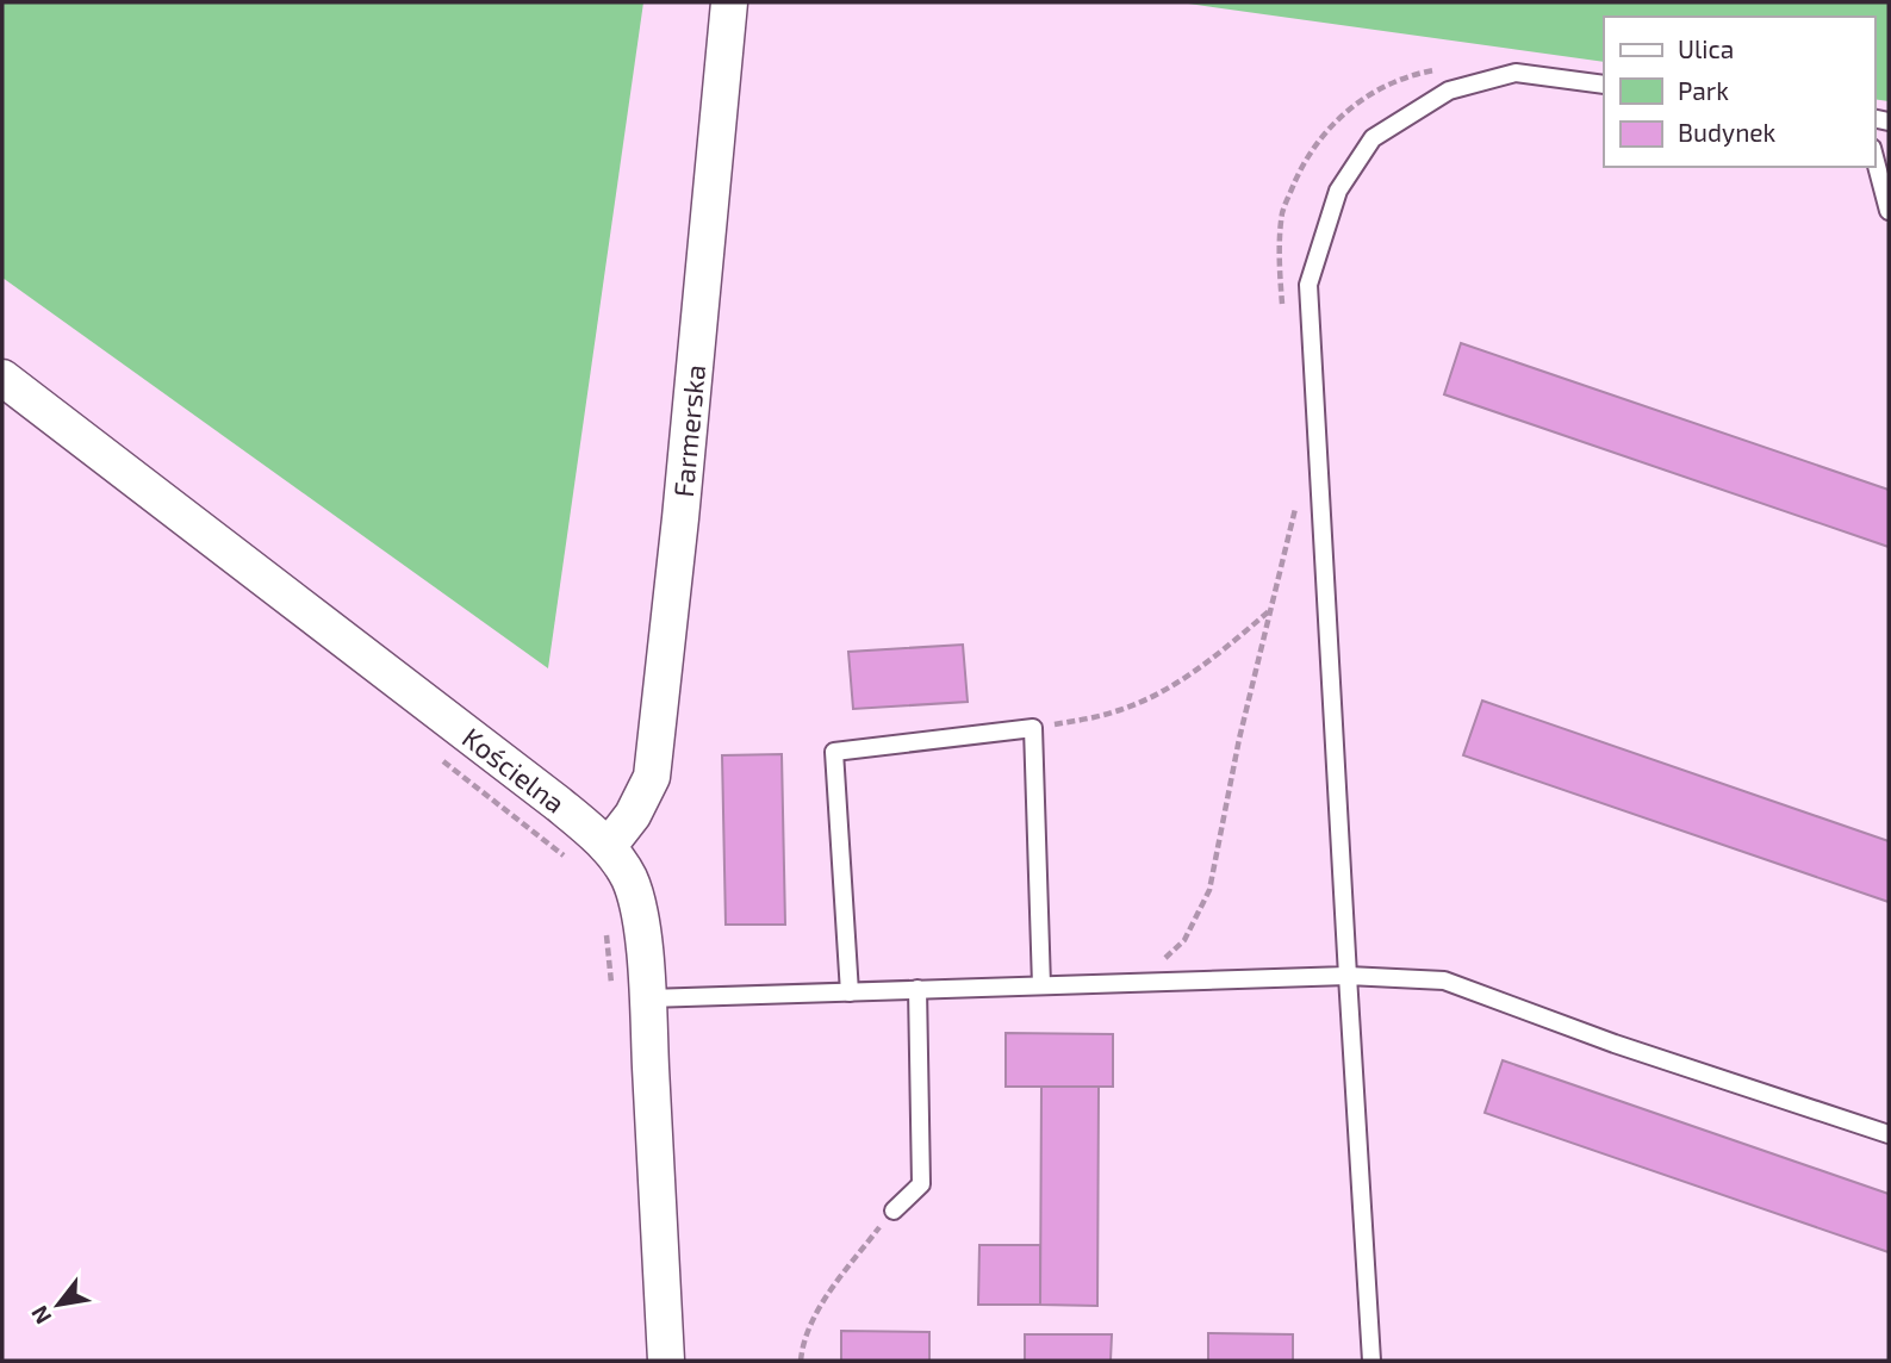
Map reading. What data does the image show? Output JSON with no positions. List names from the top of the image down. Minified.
{"streets":{"street":["Farmerska","Kościelna"]},"crossings":[["Farmerska","Kościelna"]],"legend":["Ulica","Park","Budynek"],"north":"bottom left"}
